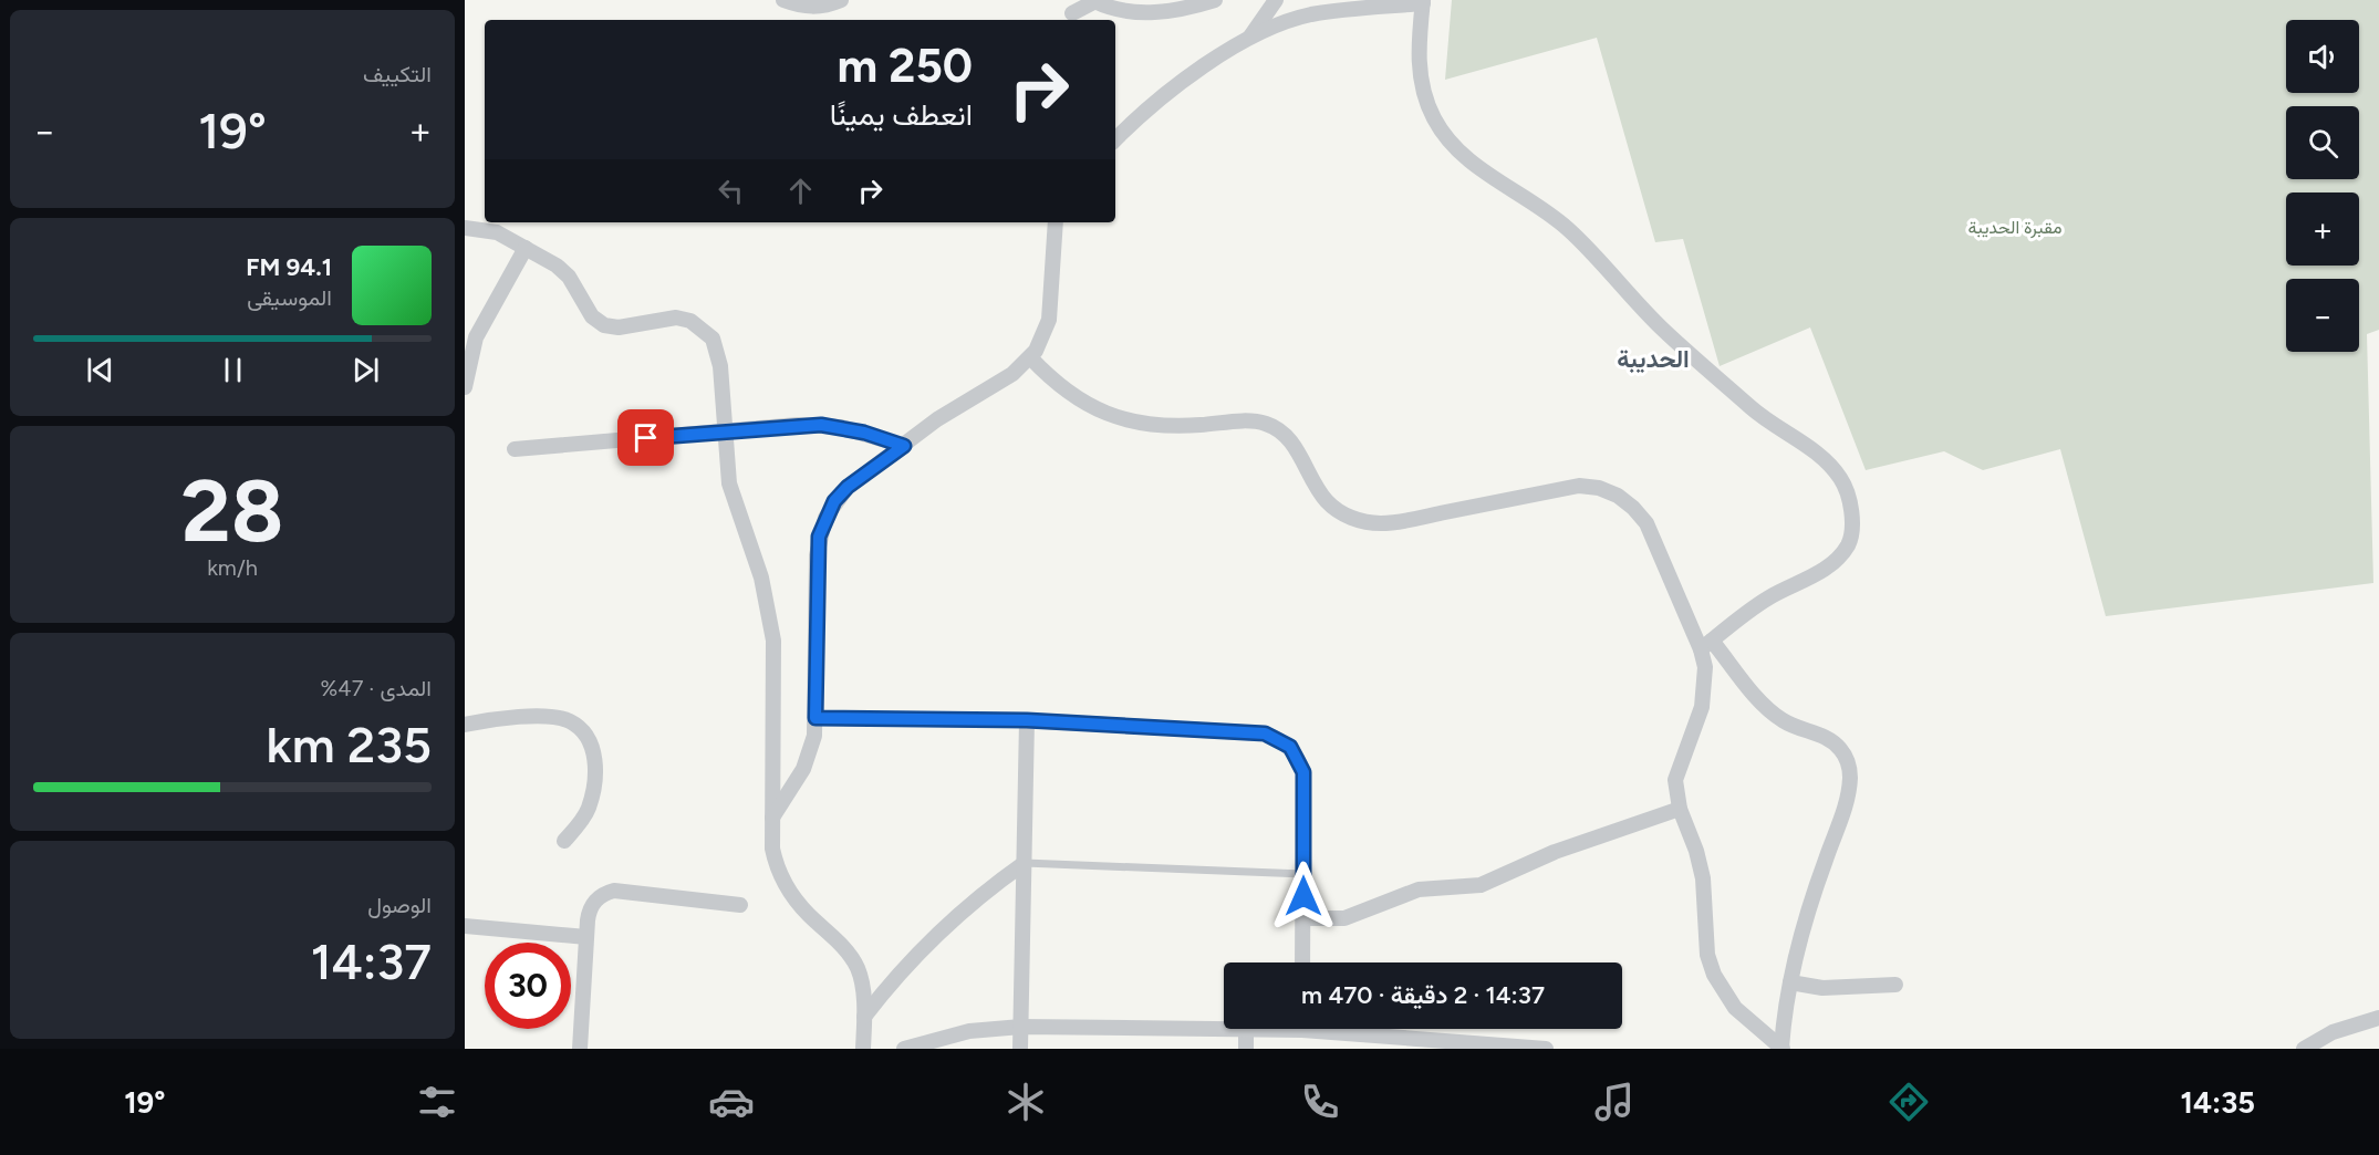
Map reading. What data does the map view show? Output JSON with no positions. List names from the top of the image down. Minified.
{"districts":["الحديبة"],"parks":["مقبرة الحديبة"],"page":{"tile":["التكييف",["28","km/h"],["المدى · 47%","235 km"],["الوصول","14:37"]],"map_buttons":["+","−"],"turn":["250 m","انعطف يمينًا"],"heat":["−","19°","+"],"song":["94.1 FM","الموسيقى"],"limit":"30","trip":"14:37 · 2 دقيقة · 470 m","tabs":["14:35","19°"]}}
